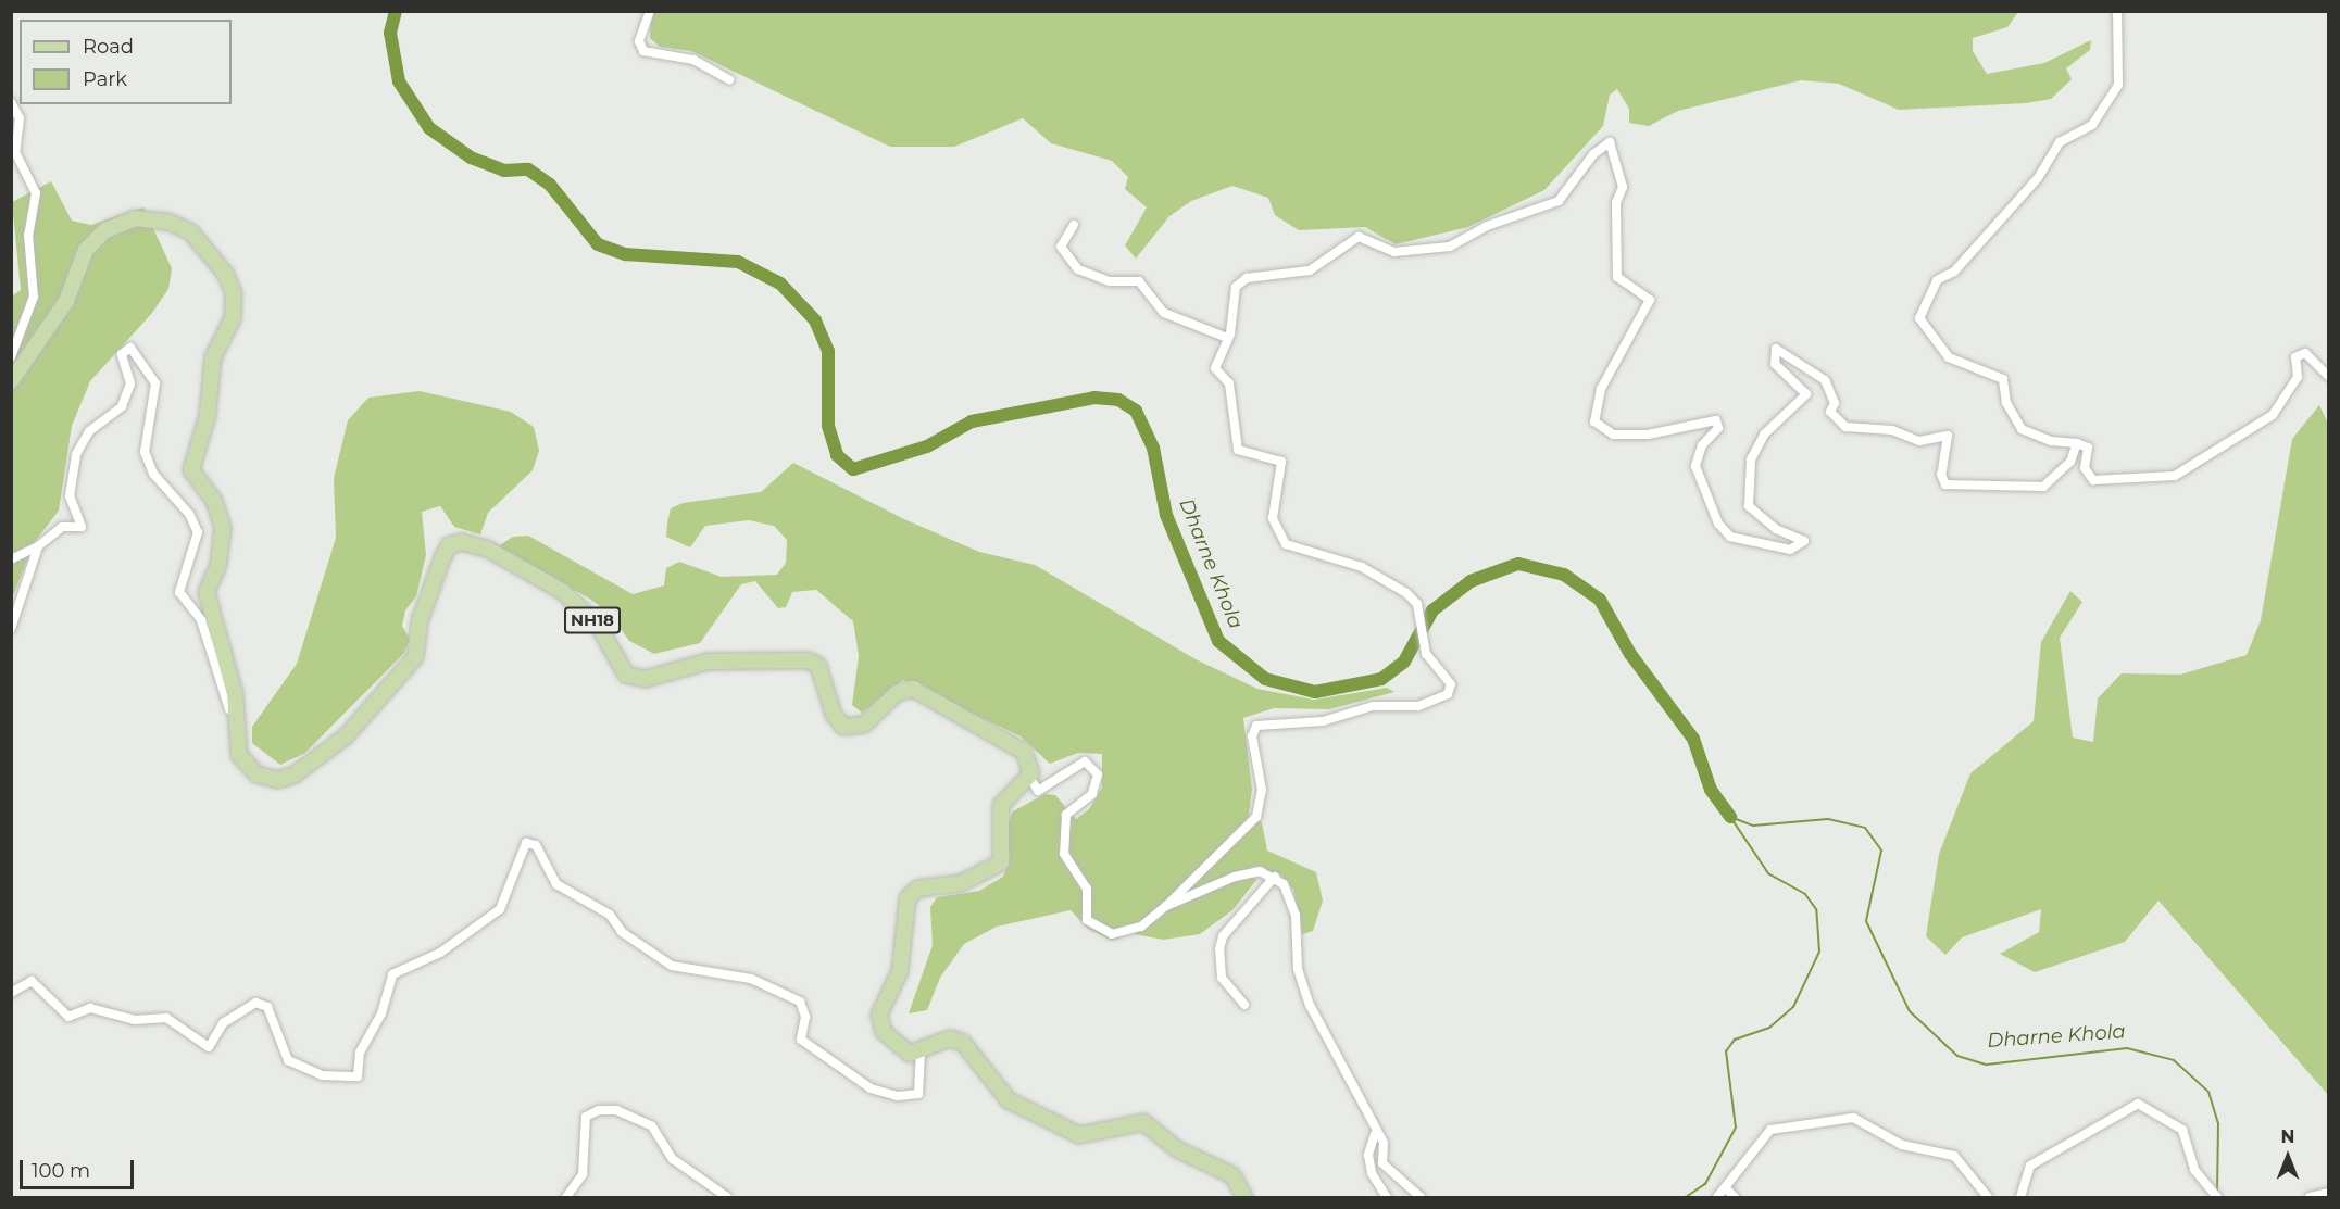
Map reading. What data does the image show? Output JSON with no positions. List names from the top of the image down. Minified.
{"streets":{"main road":["NH18"]},"water":["Dharne Khola"],"legend":["Road","Park"],"scale_bar":"100 m","north":"top"}
